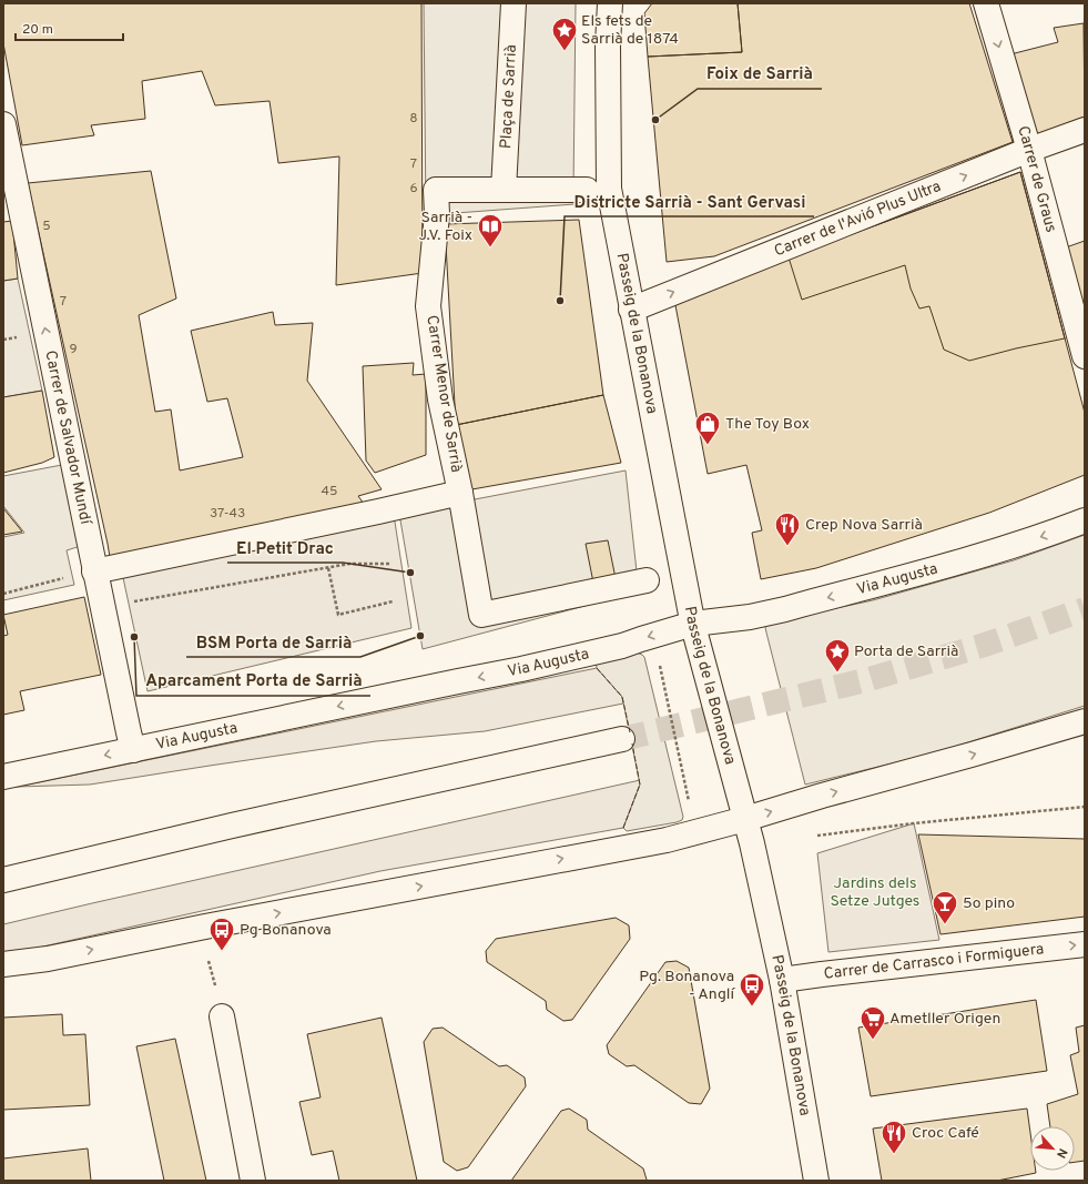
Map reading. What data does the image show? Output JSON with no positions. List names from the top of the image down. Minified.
{"streets":{"main road":["Plaça de Sarrià","Carrer de Graus","Carrer de l'Avió Plus Ultra","Passeig de la Bonanova","Carrer Menor de Sarrià","Carrer de Salvador Mundí","Via Augusta","Carrer de Carrasco i Formiguera"]},"crossings":[["Plaça de Sarrià","Carrer Menor de Sarrià"],["Carrer de Graus","Carrer de l'Avió Plus Ultra"],["Carrer de l'Avió Plus Ultra","Passeig de la Bonanova"],["Passeig de la Bonanova","Via Augusta"],["Passeig de la Bonanova","Carrer de Carrasco i Formiguera"],["Carrer de Salvador Mundí","Via Augusta"]],"one_way":["Carrer de Graus","Carrer de l'Avió Plus Ultra","Carrer de Salvador Mundí"],"parks":["Jardins dels Setze Jutges"],"places":{"place":["Els fets de Sarrià de 1874","Porta de Sarrià"],"other":["Foix de Sarrià","Districte Sarrià - Sant Gervasi","El Petit Drac","BSM Porta de Sarrià","Aparcament Porta de Sarrià"],"library":["Sarrià - J.V. Foix"],"shop":["The Toy Box"],"restaurant":["Crep Nova Sarrià","Croc Café"],"bar":["5o pino"],"bus stop":["Pg Bonanova","Pg. Bonanova - Anglí"],"supermarket":["Ametller Origen"]},"house_numbers":["8","7","6","5","7","9","45","37-43"],"scale_bar":"20 m","north":"bottom right"}
